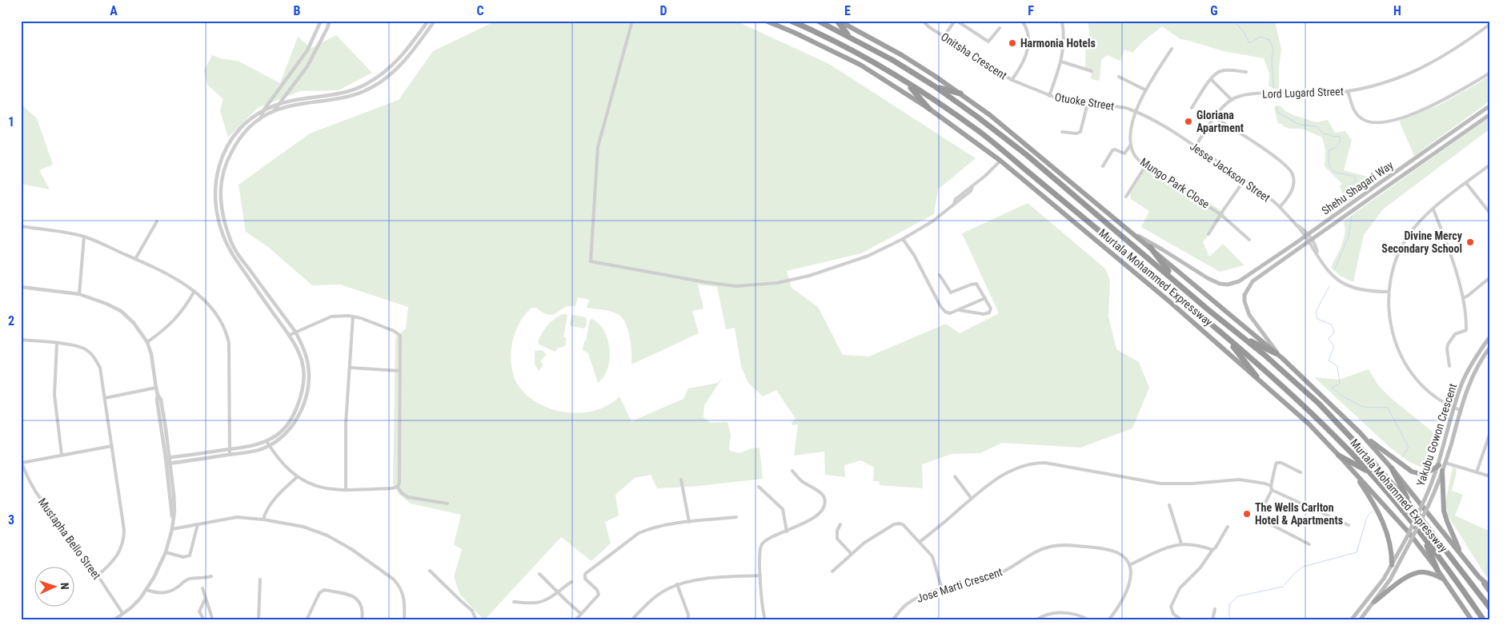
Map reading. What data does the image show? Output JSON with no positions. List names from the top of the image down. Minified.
{"streets":{"highway":["Murtala Mohammed Expressway"],"main road":["Shehu Shagari Way","Yakubu Gowon Crescent"],"street":["Onitsha Crescent","Lord Lugard Street","Otuoke Street","Jesse Jackson Street","Mungo Park Close","Mustapha Bello Street","Jose Marti Crescent"]},"crossings":[["Onitsha Crescent","Otuoke Street"],["Lord Lugard Street","Jesse Jackson Street"],["Otuoke Street","Jesse Jackson Street"],["Shehu Shagari Way","Murtala Mohammed Expressway"]],"places":["Harmonia Hotels","Gloriana Apartment","Divine Mercy Secondary School","The Wells Carlton Hotel & Apartments"],"north":"right","grid":{"columns":["A","B","C","D","E","F","G","H"],"rows":["1","2","3"]}}
